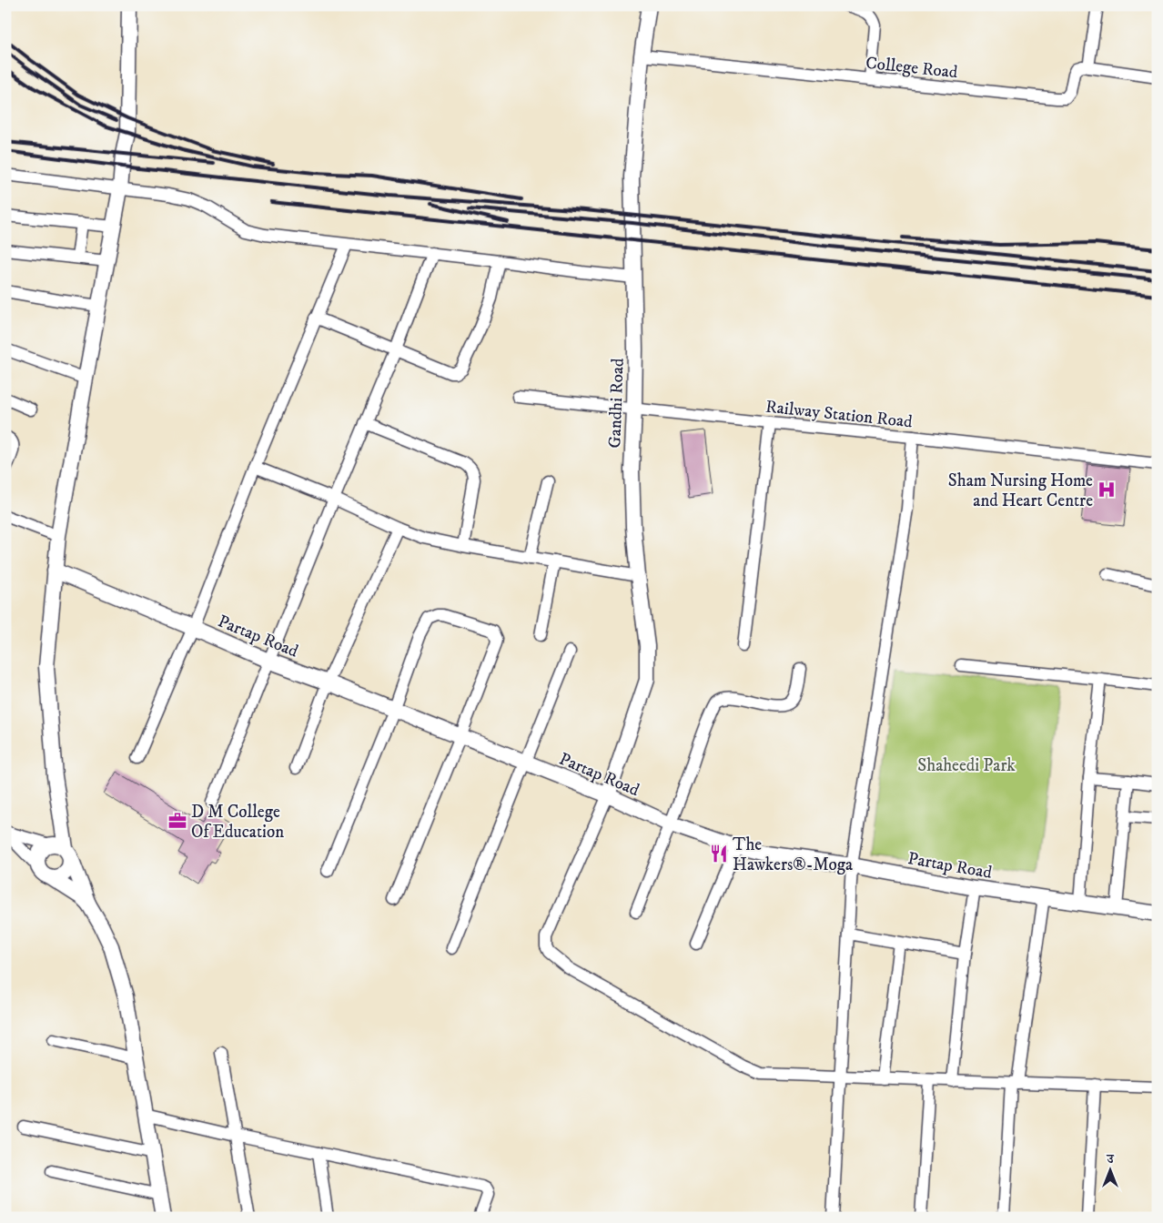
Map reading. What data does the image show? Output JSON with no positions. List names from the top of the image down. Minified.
{"streets":{"street":["College Road","Gandhi Road","Railway Station Road","Partap Road"]},"crossings":[["College Road","Gandhi Road"],["Gandhi Road","Railway Station Road"],["Gandhi Road","Partap Road"]],"parks":["Shaheedi Park"],"places":{"hospital":["Sham Nursing Home and Heart Centre"],"office":["D M College Of Education"],"restaurant":["The Hawkers®-Moga"]},"north":"top"}
